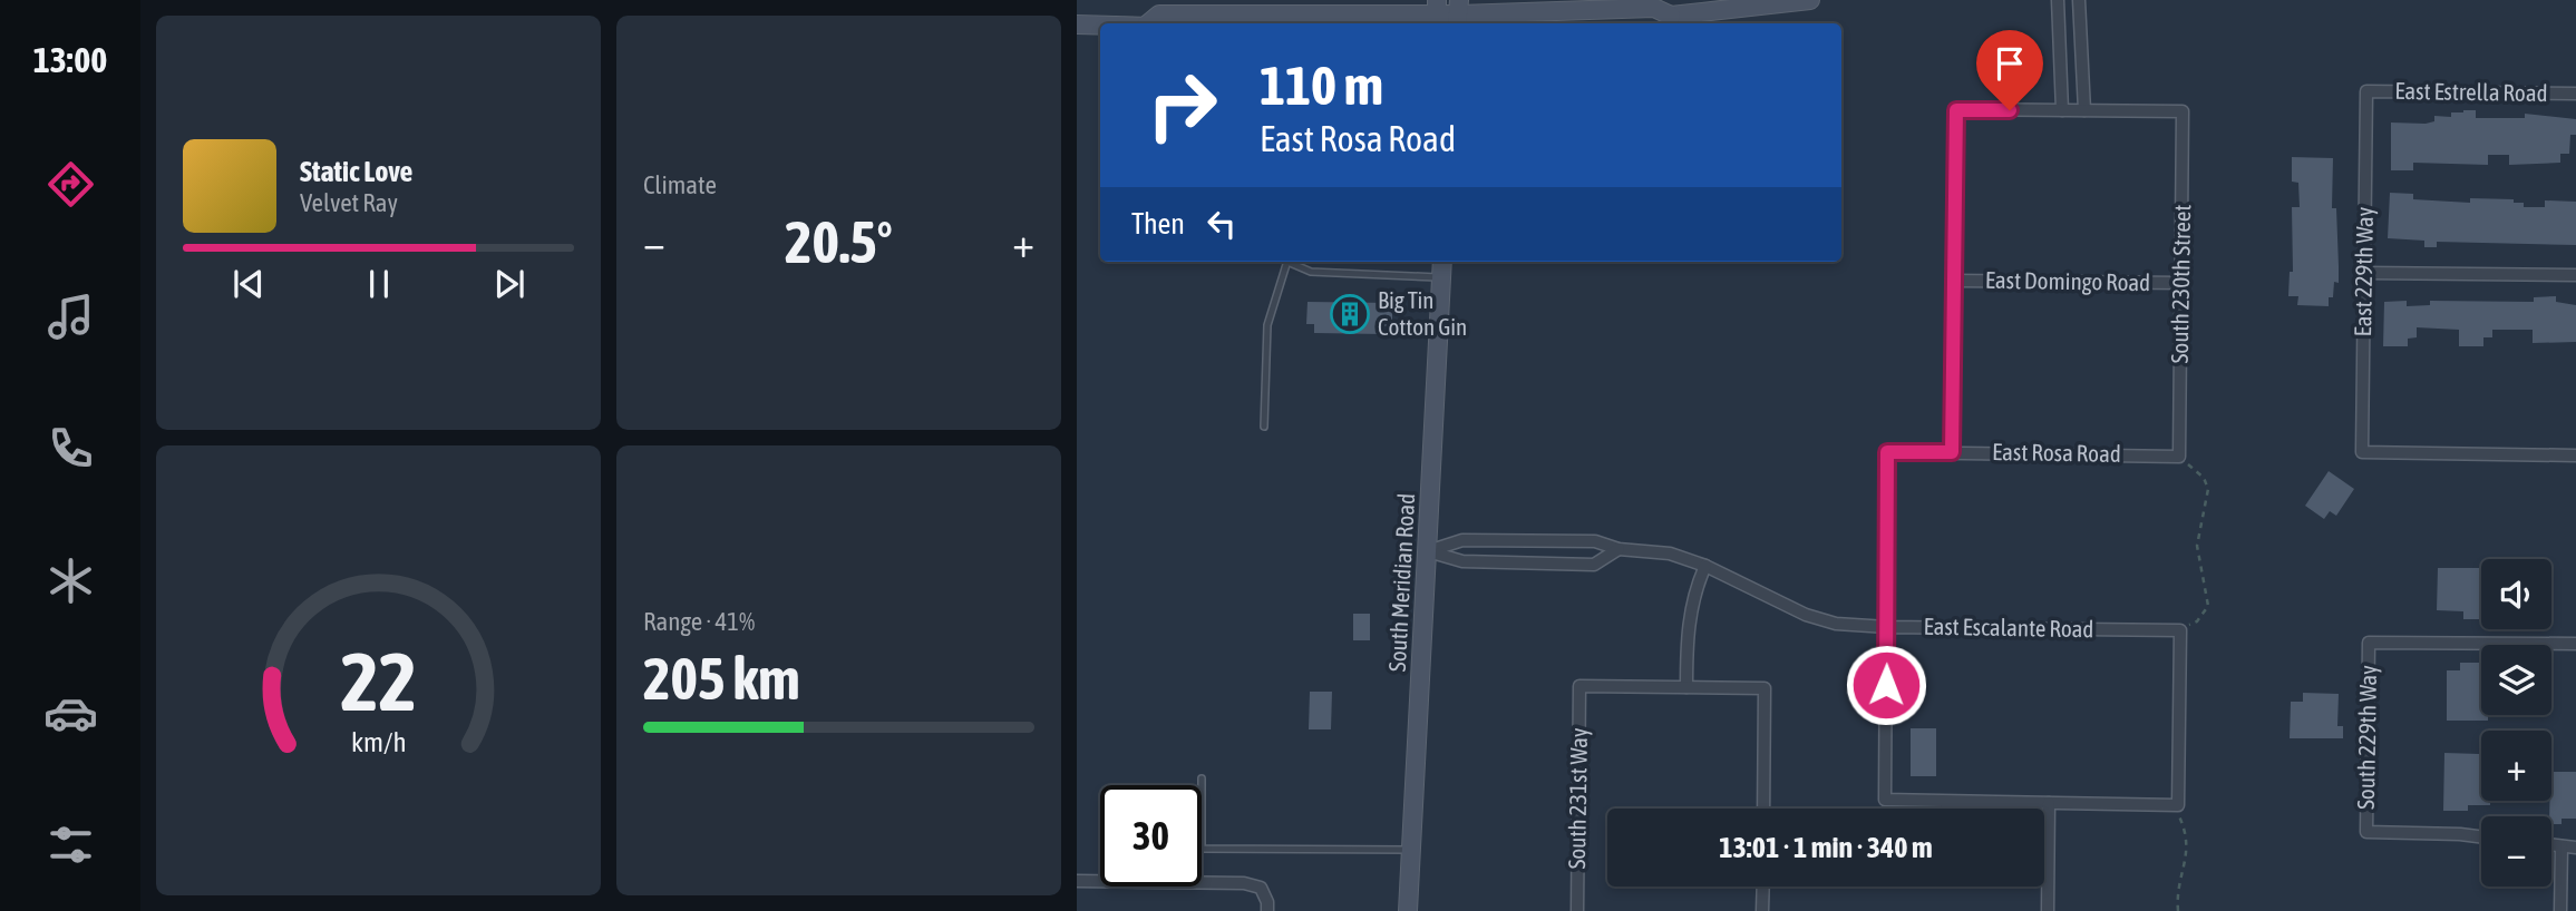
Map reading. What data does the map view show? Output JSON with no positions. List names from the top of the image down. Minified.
{"streets":{"main road":["South Meridian Road"],"street":["East Estrella Road","East 229th Way","East Domingo Road","South 230th Street","East Rosa Road","East Escalante Road","South 229th Way","South 231st Way"]},"crossings":[["East Estrella Road","East 229th Way"],["East Domingo Road","South 230th Street"],["South 230th Street","East Rosa Road"],["East Rosa Road","East Escalante Road"],["South Meridian Road","East Escalante Road"]],"places":{"building":["Big Tin Cotton Gin"]},"page":{"tabs":"13:00","tile":["Climate",["Range · 41%","205 km"]],"turn":["110 m","East Rosa Road"],"song":["Static Love","Velvet Ray"],"then":"Then","heat":["−","20.5°","+"],"map_buttons":["+","−"],"limit":"30","trip":"13:01 · 1 min · 340 m","gauge":["22","km/h"]}}
